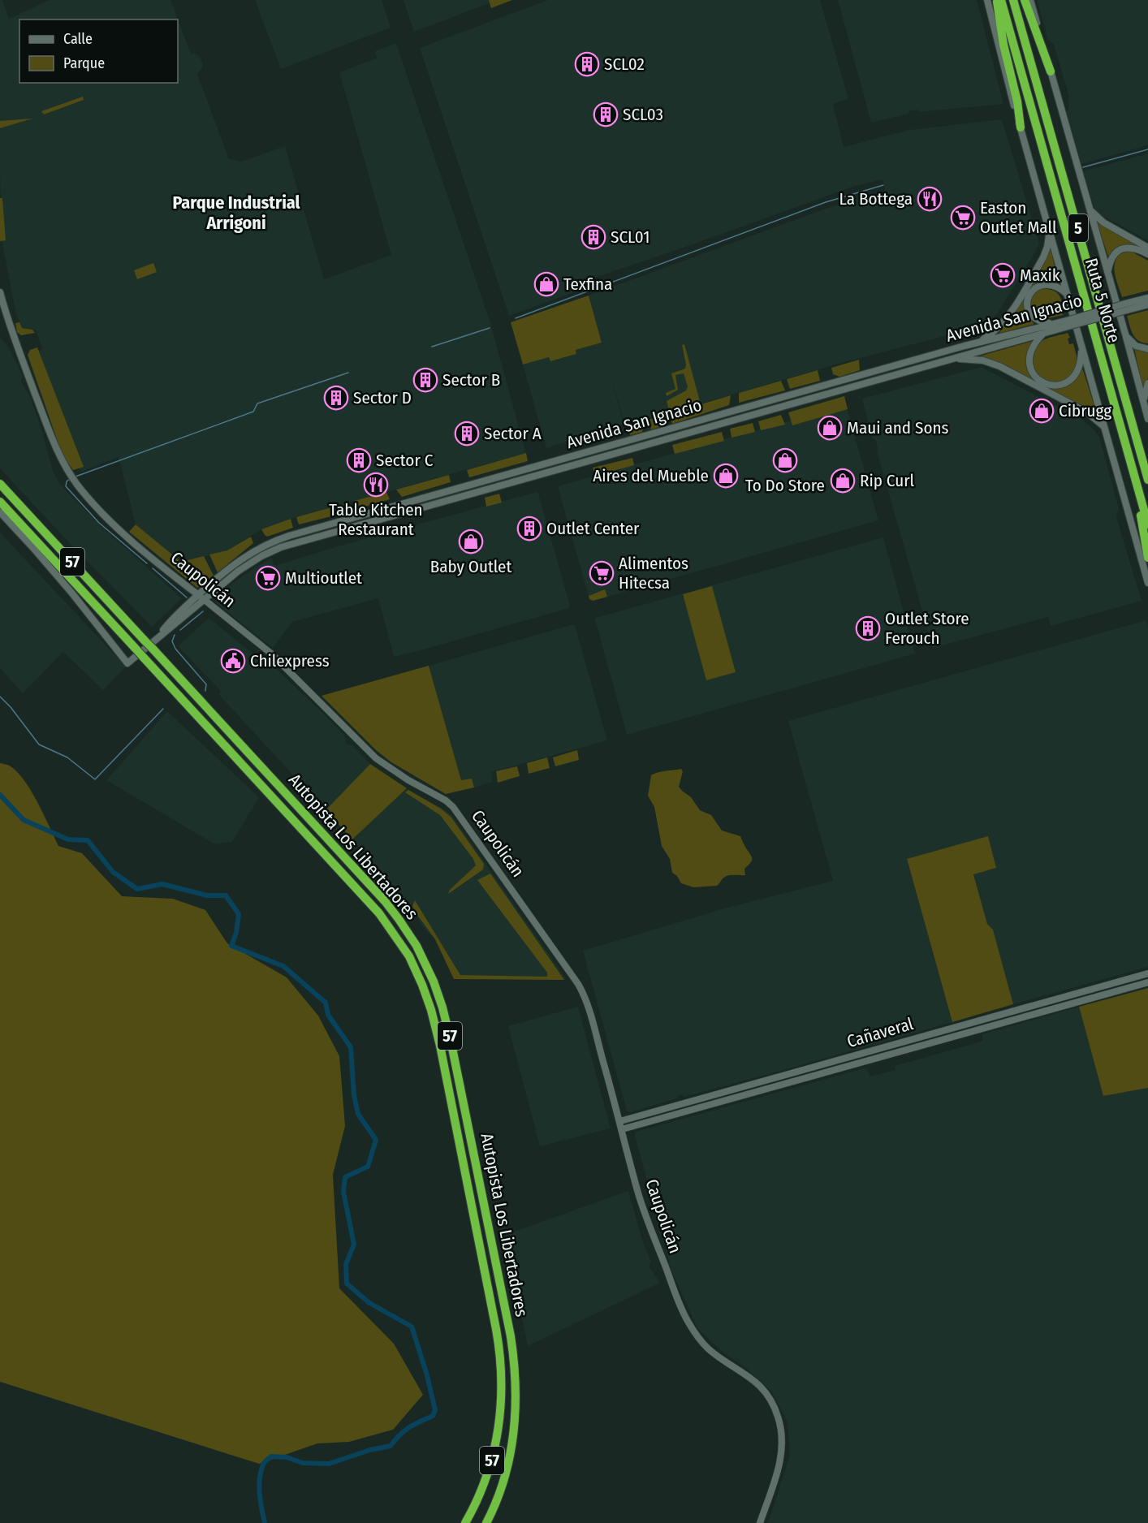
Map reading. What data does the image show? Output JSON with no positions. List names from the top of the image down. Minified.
{"streets":{"highway":["5","Ruta 5 Norte","57","Autopista Los Libertadores"],"main road":["Avenida San Ignacio","Caupolicán"],"street":["Cañaveral"]},"crossings":[["Avenida San Ignacio","Caupolicán"],["Caupolicán","Cañaveral"]],"districts":["Parque Industrial Arrigoni"],"places":{"building":["SCL02","SCL03","SCL01","Sector B","Sector D","Sector A","Sector C","Outlet Center","Outlet Store Ferouch"],"restaurant":["La Bottega","Table Kitchen Restaurant"],"supermarket":["Easton Outlet Mall","Maxik","Alimentos Hitecsa","Multioutlet"],"shop":["Texfina","Cibrugg","Maui and Sons","To Do Store","Aires del Mueble","Rip Curl","Baby Outlet"],"public building":["Chilexpress"]},"legend":["Calle","Parque"]}
